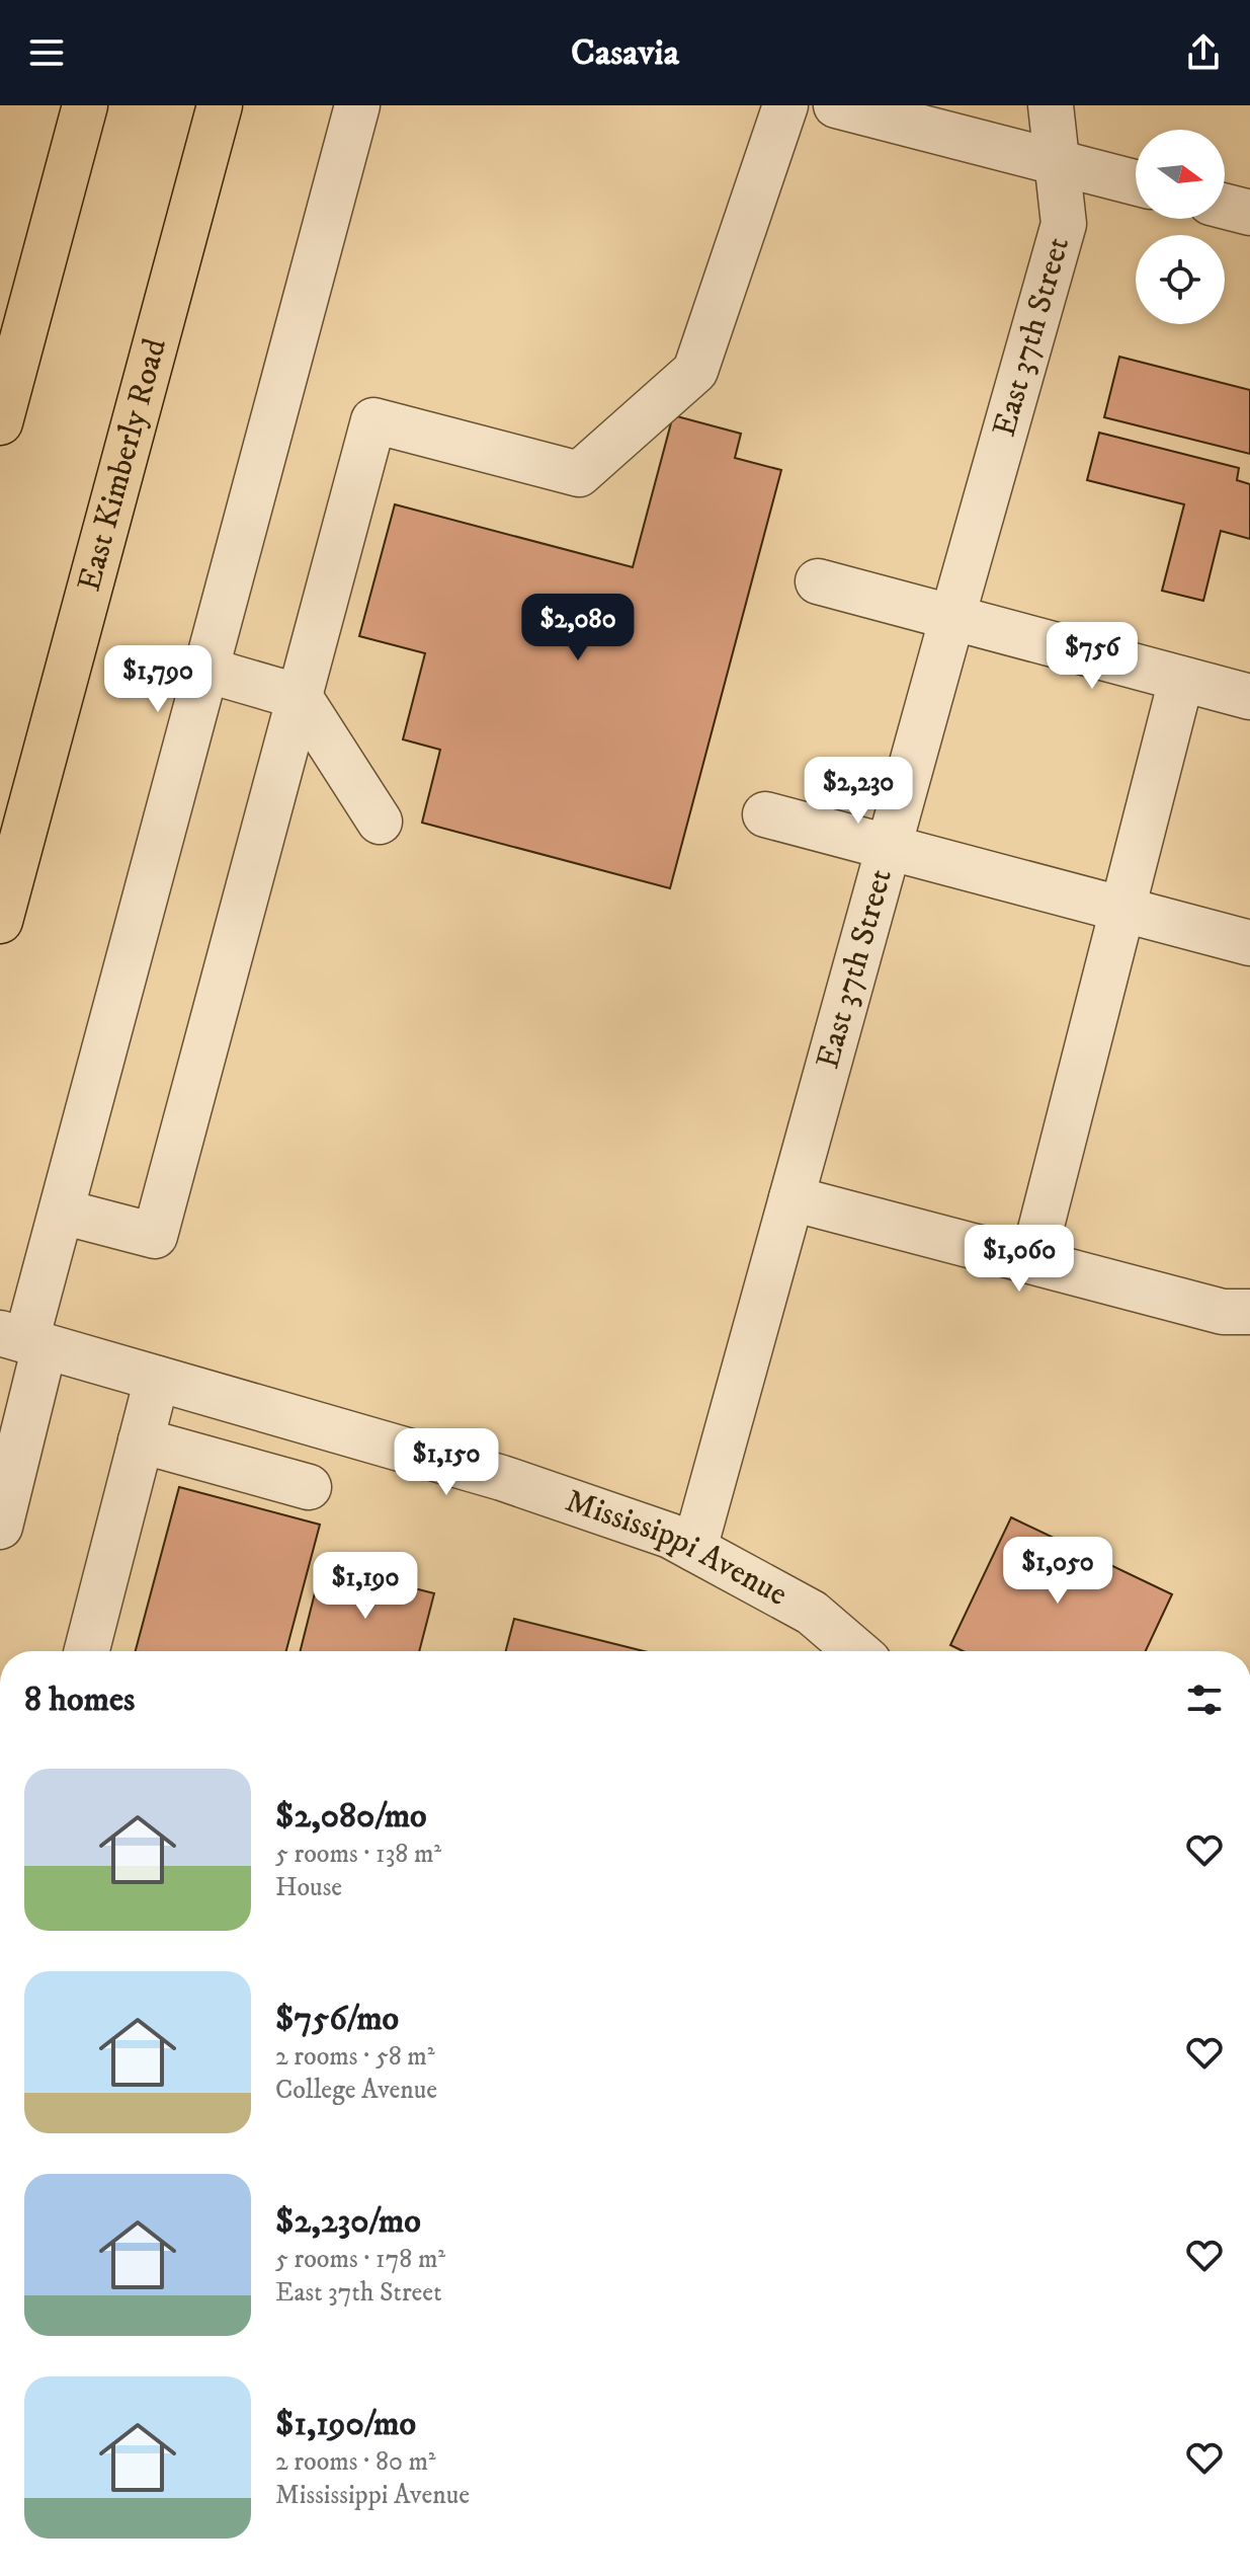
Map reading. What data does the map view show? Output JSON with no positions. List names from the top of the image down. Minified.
{"streets":{"main road":["East Kimberly Road"],"street":["East 37th Street","Mississippi Avenue"]},"crossings":[["East 37th Street","Mississippi Avenue"]],"north":"right","page":{"header":"Casavia","price":["$2,080","$756","$1,790","$2,230","$1,060","$1,150","$1,050","$1,190"],"heading":"8 homes","list":[{"name":"$2,080/mo","note":"5 rooms · 138 m² · House"},{"name":"$756/mo","note":"2 rooms · 58 m² · College Avenue"},{"name":"$2,230/mo","note":"5 rooms · 178 m² · East 37th Street"},{"name":"$1,190/mo","note":"2 rooms · 80 m² · Mississippi Avenue"}]}}
